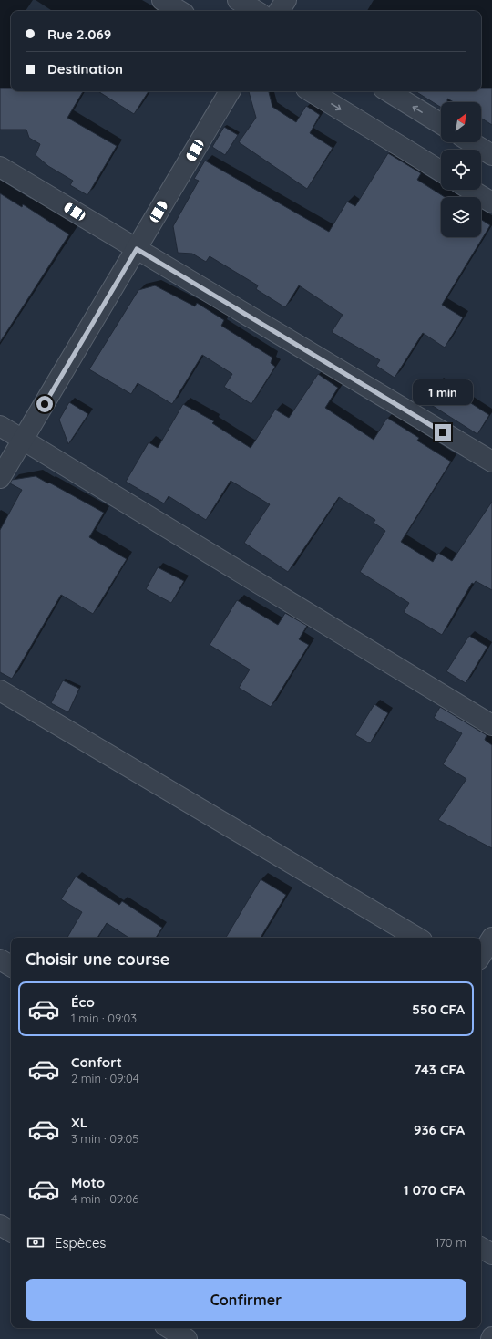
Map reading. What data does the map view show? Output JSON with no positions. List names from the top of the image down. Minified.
{"north":"top right","page":{"banner":["Rue 2.069","Destination"],"bubble":"1 min","heading":"Choisir une course","list":[{"name":"Éco","note":"1 min · 09:03","value":"550 CFA"},{"name":"Confort","note":"2 min · 09:04","value":"743 CFA"},{"name":"XL","note":"3 min · 09:05","value":"936 CFA"},{"name":"Moto","note":"4 min · 09:06","value":"1 070 CFA"}],"pay":["Espèces","170 m"],"buttons":"Confirmer"}}
